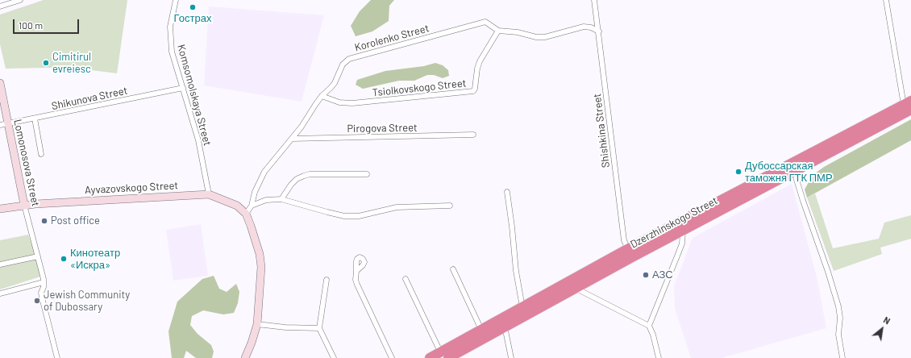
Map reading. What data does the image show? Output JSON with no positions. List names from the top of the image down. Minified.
{"streets":{"highway":["Dzerzhinskogo Street"],"street":["Korolenko Street","Tsiolkovskogo Street","Komsomolskaya Street","Shikunova Street","Pirogova Street","Shishkina Street","Lomonosova Street","Ayvazovskogo Street"]},"crossings":[["Korolenko Street","Tsiolkovskogo Street"],["Komsomolskaya Street","Shikunova Street"],["Komsomolskaya Street","Ayvazovskogo Street"],["Shikunova Street","Lomonosova Street"],["Shishkina Street","Dzerzhinskogo Street"],["Lomonosova Street","Ayvazovskogo Street"]],"places":["Гострах","Cimitirul evreiesc","Дубоссарская таможня ГТК ПМР","Post office","Кинотеатр «Искра»","АЗС","Jewish Community of Dubossary"],"scale_bar":"100 m","north":"top right"}
